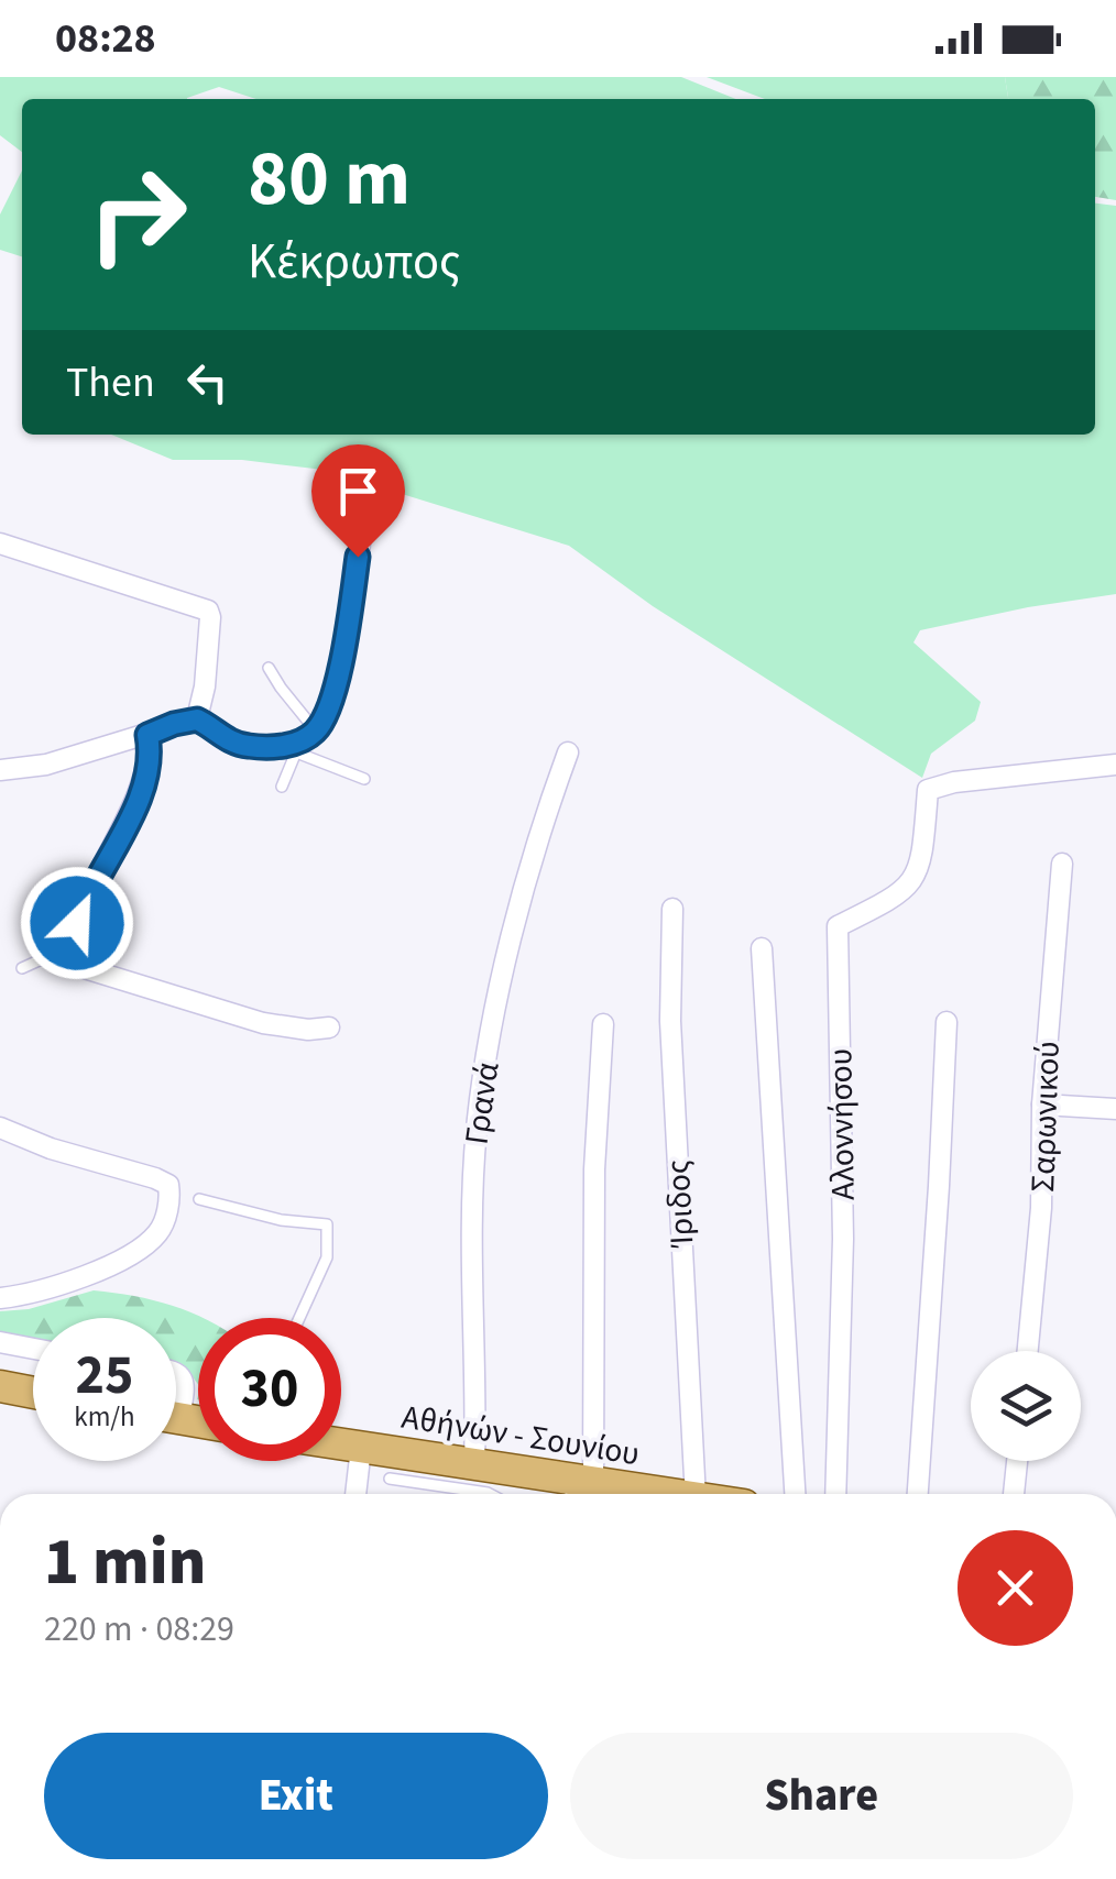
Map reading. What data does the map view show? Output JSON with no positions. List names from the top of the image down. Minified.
{"streets":{"main road":["Αθήνών - Σουνίου"],"street":["Γρανά","Σαρωνικού","Αλοννήσου","Ίριδος"]},"crossings":[["Γρανά","Αθήνών - Σουνίου"]],"page":{"status":"08:28","turn":["80 m","Κέκρωπος"],"then":"Then","speed":"25 km/h","limit":"30","heading":["1 min","220 m · 08:29"],"buttons":["Exit","Share"]}}
